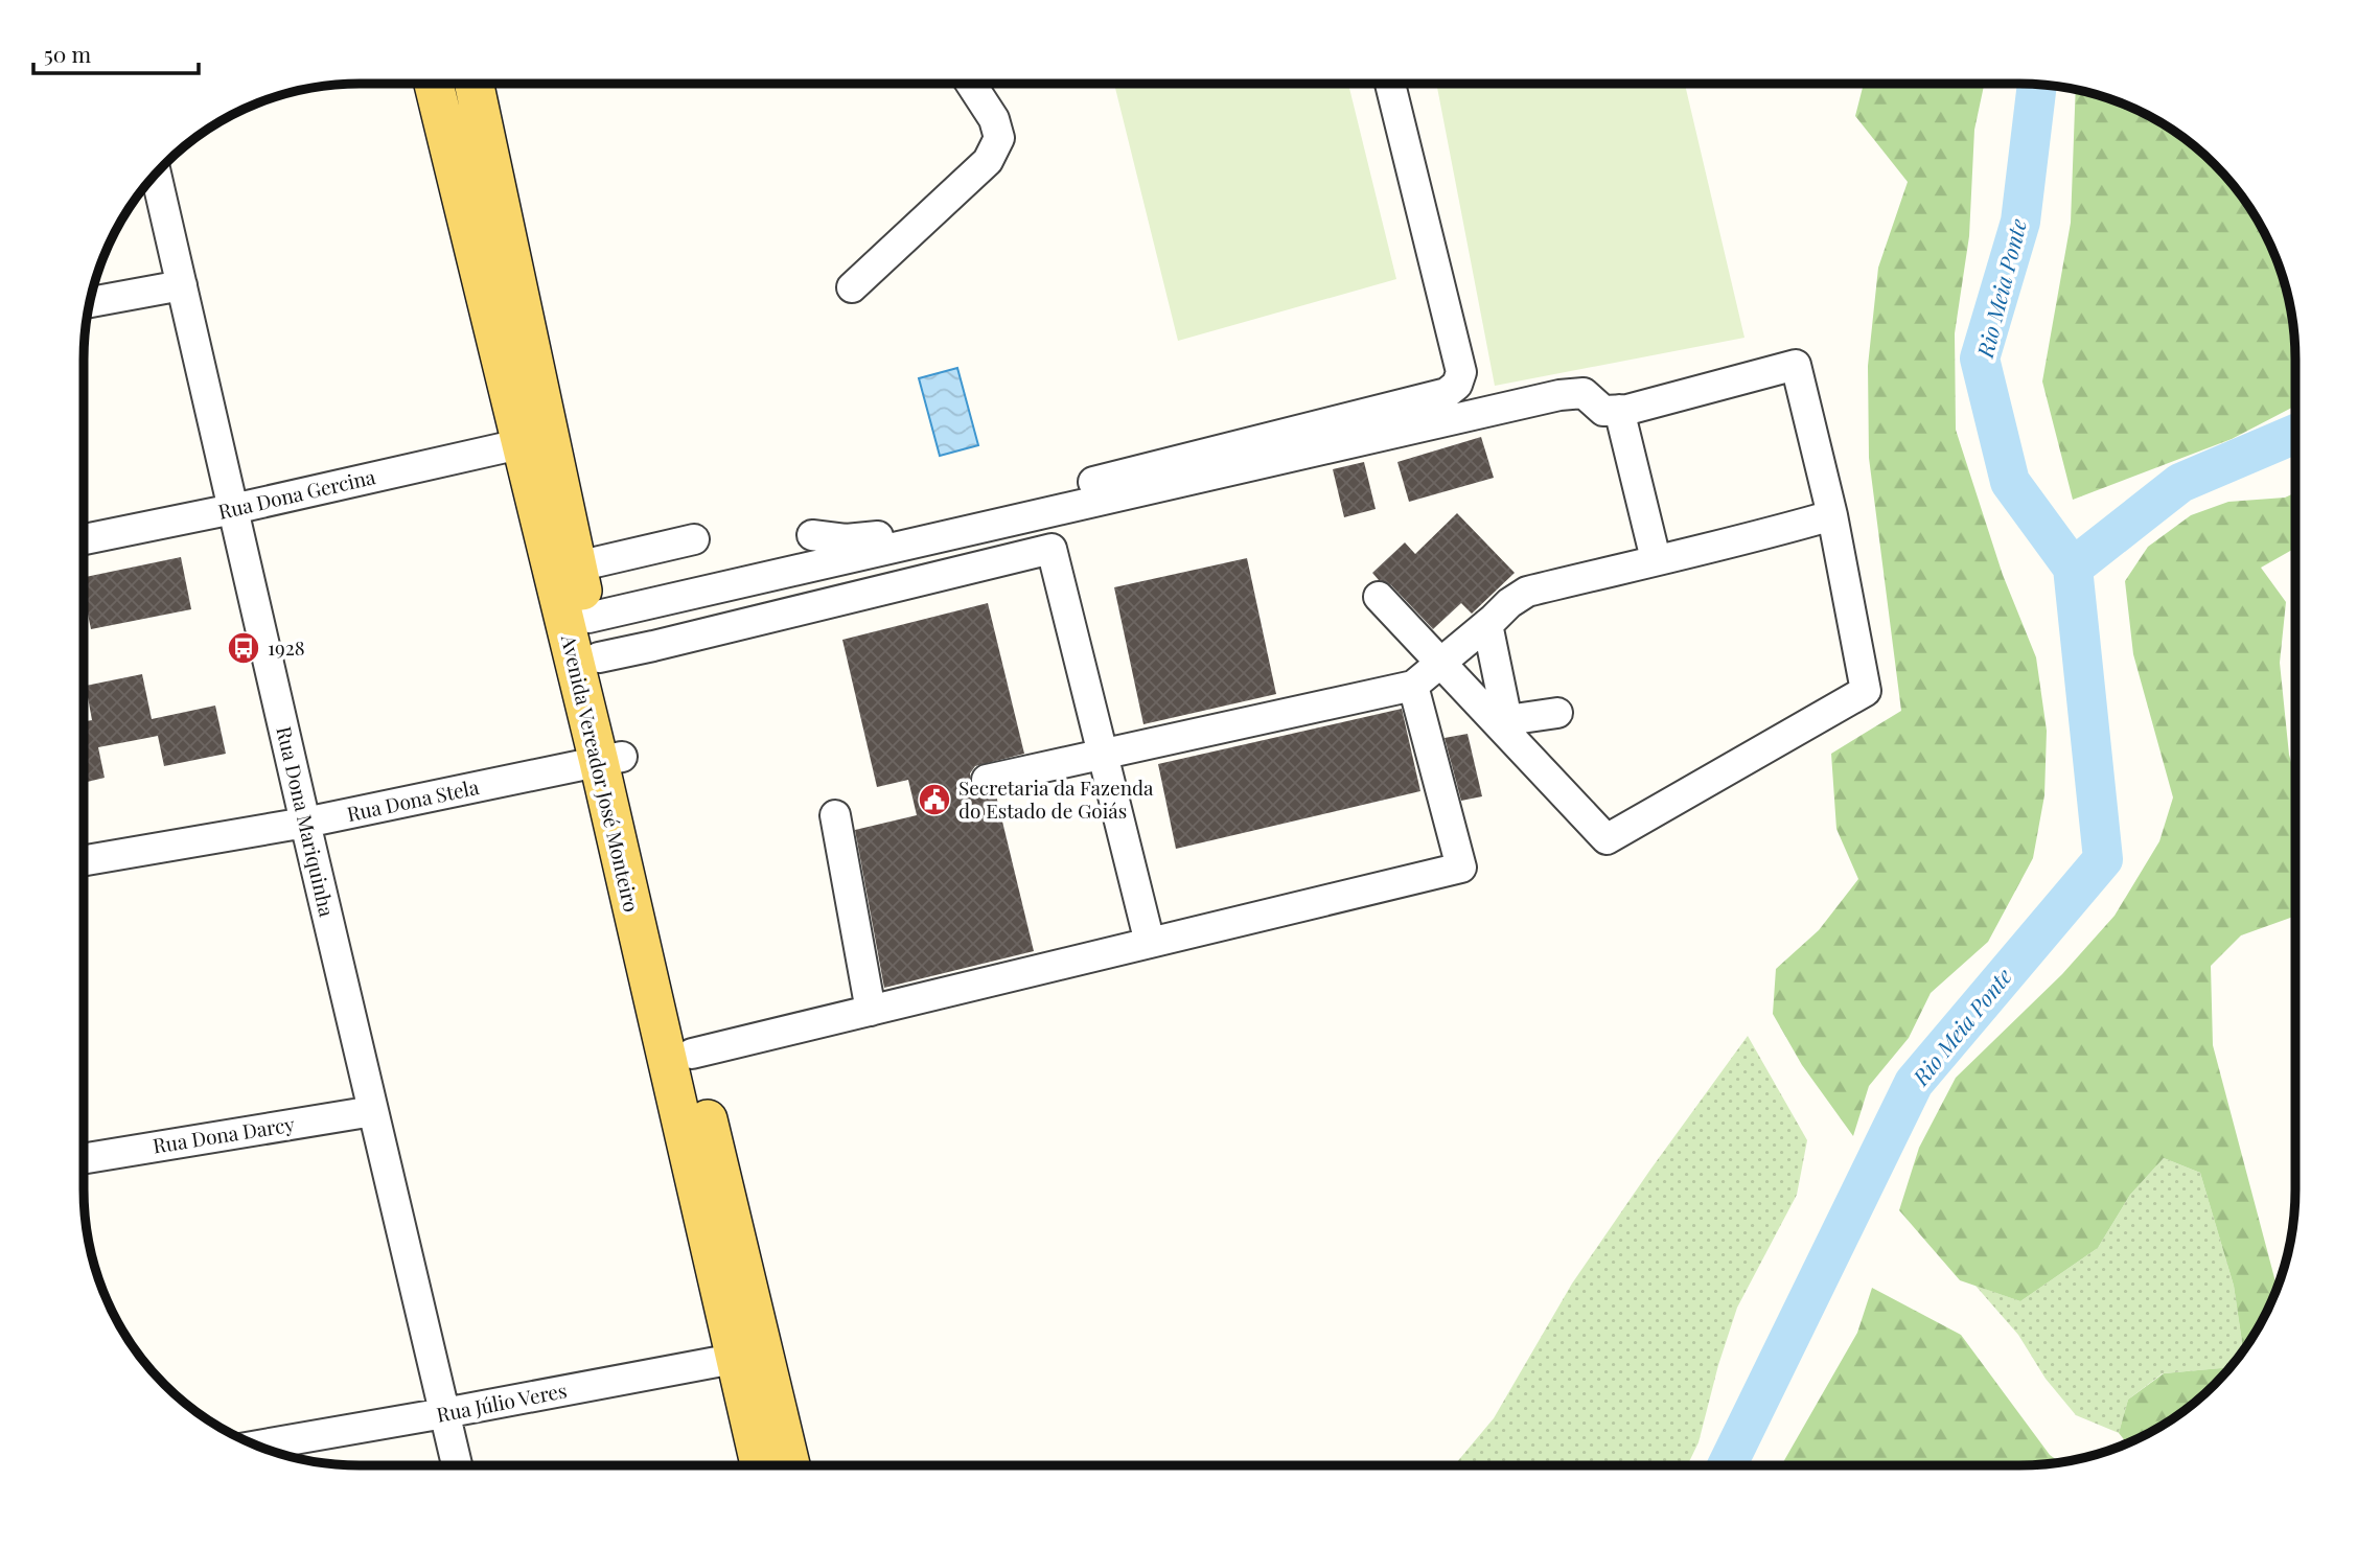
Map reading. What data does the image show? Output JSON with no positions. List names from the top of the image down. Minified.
{"streets":{"main road":["Avenida Vereador José Monteiro"],"street":["Rua Dona Gercina","Rua Dona Stela","Rua Dona Mariquinha","Rua Dona Darcy","Rua Júlio Veres"]},"crossings":[["Rua Dona Gercina","Avenida Vereador José Monteiro"],["Rua Dona Gercina","Rua Dona Mariquinha"],["Avenida Vereador José Monteiro","Rua Dona Stela"],["Avenida Vereador José Monteiro","Rua Júlio Veres"],["Rua Dona Stela","Rua Dona Mariquinha"],["Rua Dona Mariquinha","Rua Dona Darcy"],["Rua Dona Mariquinha","Rua Júlio Veres"]],"water":["Rio Meia Ponte"],"places":{"bus stop":["1928"],"public building":["Secretaria da Fazenda do Estado de Goiás"]},"scale_bar":"50 m"}
